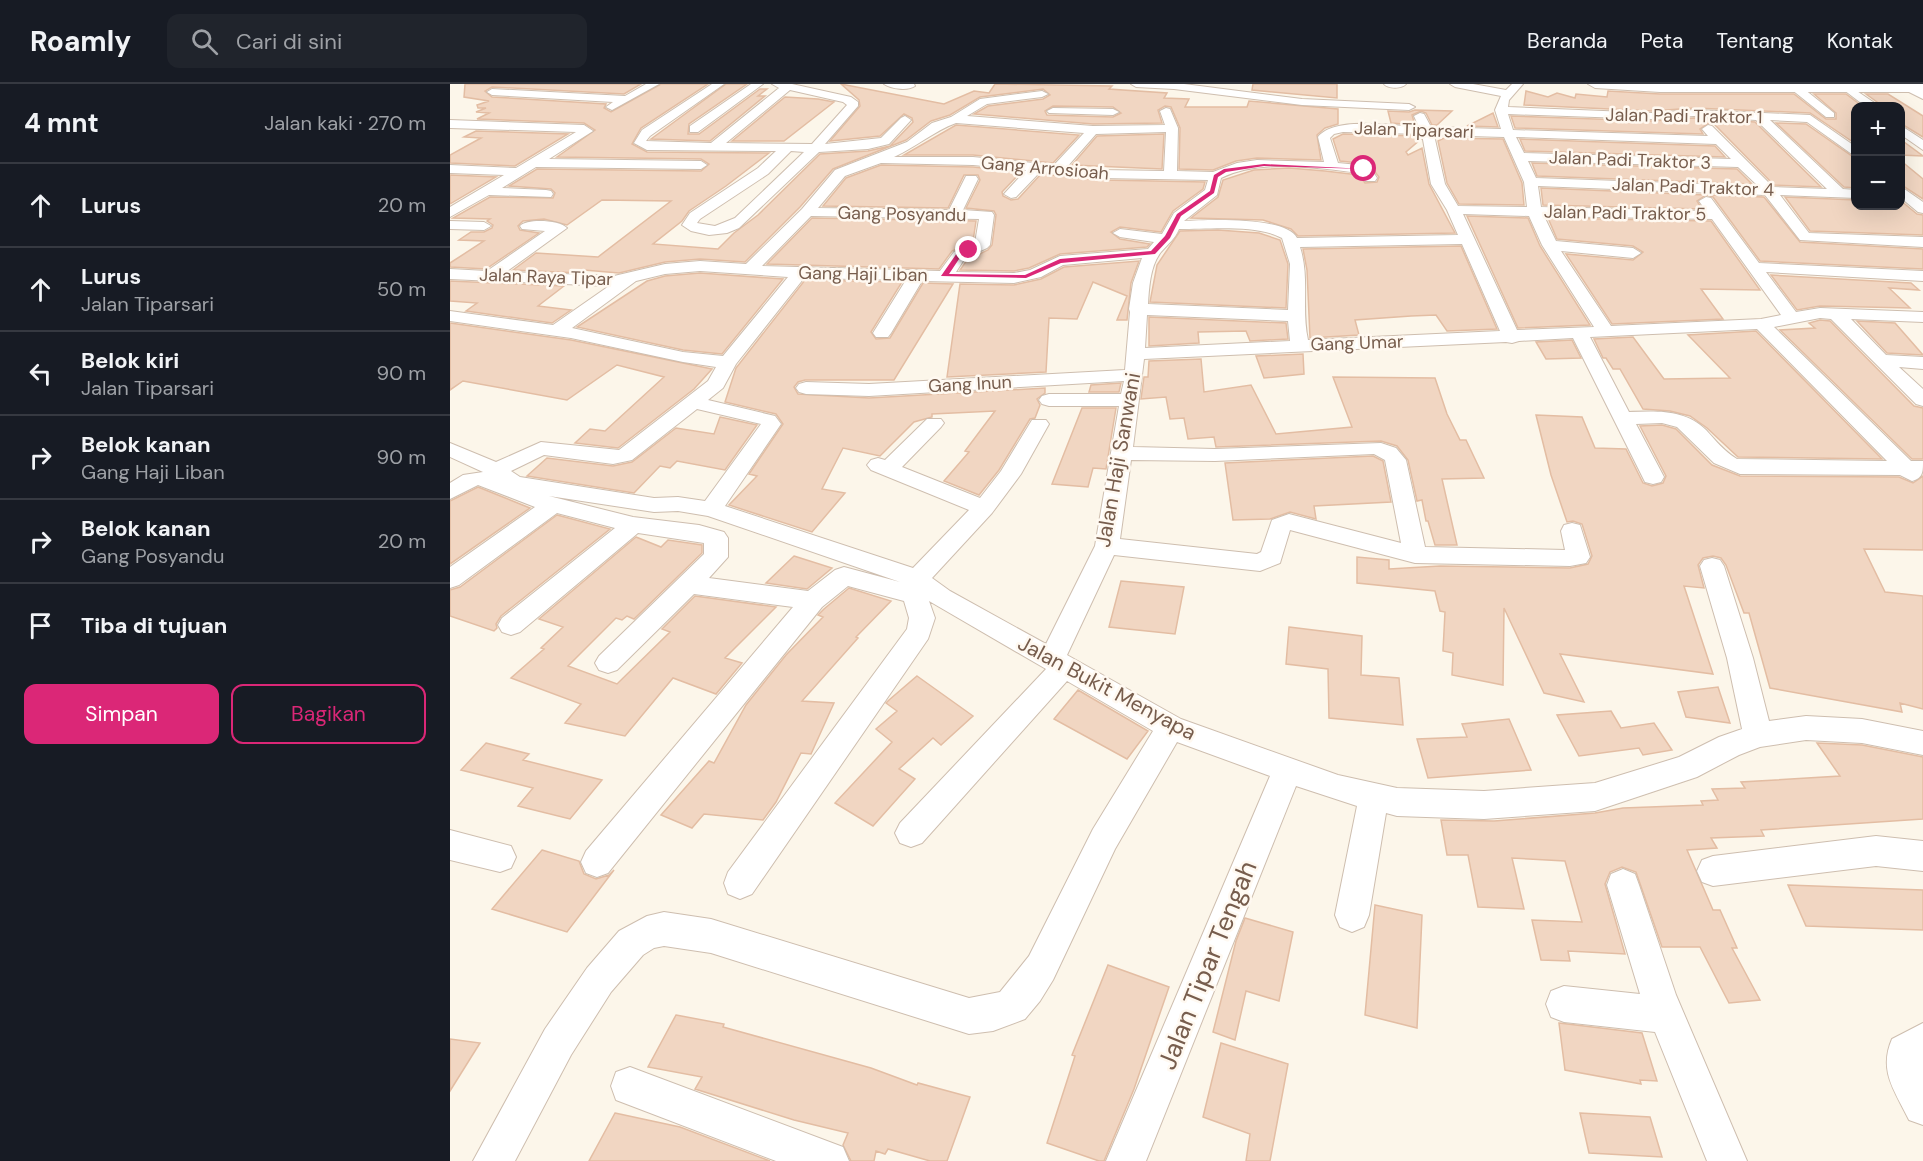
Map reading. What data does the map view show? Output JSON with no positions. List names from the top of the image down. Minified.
{"streets":{"street":["Jalan Padi Traktor 1","Jalan Tiparsari","Jalan Padi Traktor 3","Gang Arrosioah","Jalan Padi Traktor 4","Jalan Padi Traktor 5","Gang Posyandu","Gang Haji Liban","Jalan Raya Tipar","Gang Umar","Gang Inun","Jalan Haji Sanwani","Jalan Bukit Menyapa","Jalan Tipar Tengah"]},"crossings":[["Gang Posyandu","Gang Haji Liban"],["Gang Haji Liban","Jalan Raya Tipar"],["Gang Haji Liban","Jalan Haji Sanwani"],["Gang Umar","Gang Inun"],["Gang Umar","Jalan Haji Sanwani"],["Gang Inun","Jalan Haji Sanwani"],["Jalan Haji Sanwani","Jalan Bukit Menyapa"],["Jalan Bukit Menyapa","Jalan Tipar Tengah"]],"page":{"header":"Roamly","search":"Cari di sini","nav":["Beranda","Peta","Tentang","Kontak"],"heading":["4 mnt","Jalan kaki · 270 m"],"map_buttons":["+","−"],"list":[["Lurus","20 m"],["Lurus","Jalan Tiparsari","50 m"],["Belok kiri","Jalan Tiparsari","90 m"],["Belok kanan","Gang Haji Liban","90 m"],["Belok kanan","Gang Posyandu","20 m"],"Tiba di tujuan"],"buttons":["Simpan","Bagikan"]}}
